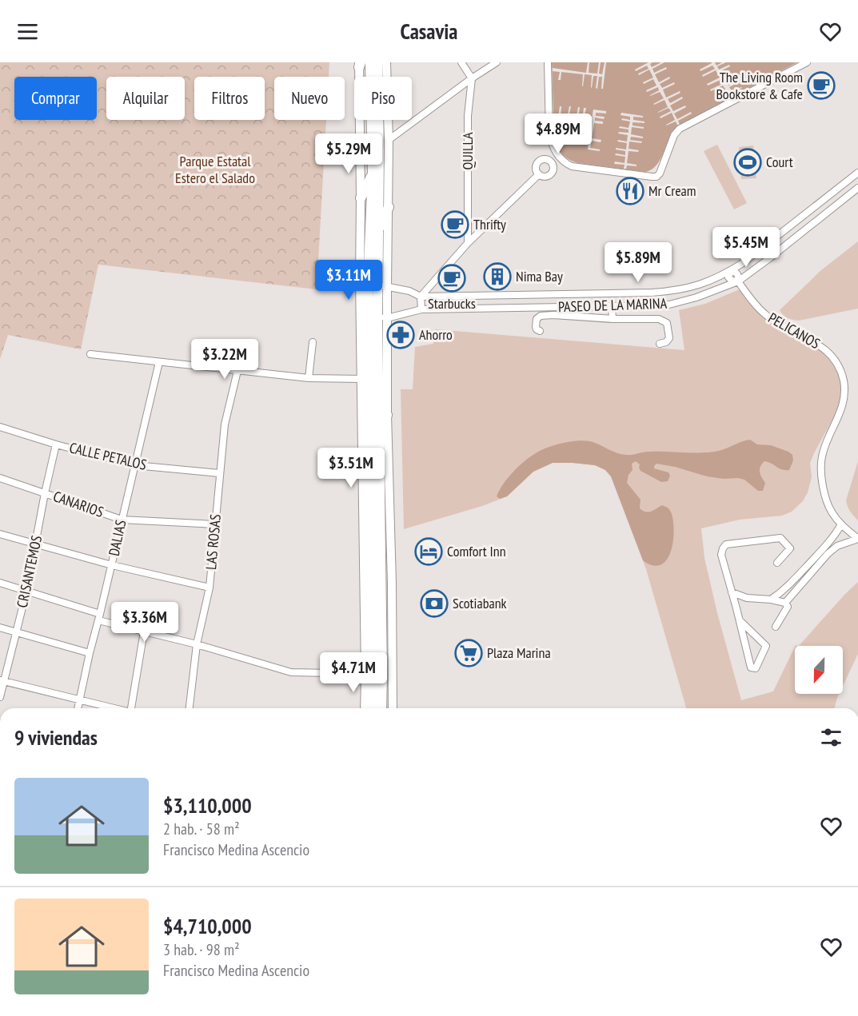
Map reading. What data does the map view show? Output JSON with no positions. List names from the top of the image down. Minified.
{"streets":{"street":["QUILLA","PASEO DE LA MARINA","PELICANOS","CALLE PETALOS","CANARIOS","DALIAS","LAS ROSAS","CRISANTEMOS"]},"crossings":[["PASEO DE LA MARINA","PELICANOS"],["CALLE PETALOS","DALIAS"],["CALLE PETALOS","LAS ROSAS"],["CALLE PETALOS","CRISANTEMOS"],["CANARIOS","DALIAS"],["CANARIOS","LAS ROSAS"],["CANARIOS","CRISANTEMOS"]],"parks":["Parque Estatal Estero el Salado"],"places":{"cafe":["The Living Room Bookstore & Cafe","Thrifty","Starbucks"],"sports":["Court"],"restaurant":["Mr Cream"],"building":["Nima Bay"],"pharmacy":["Ahorro"],"hotel":["Comfort Inn"],"bank":["Scotiabank"],"supermarket":["Plaza Marina"]},"north":"bottom","page":{"header":"Casavia","chip":["Comprar","Alquilar","Filtros","Nuevo","Piso"],"price":["$4.89M","$5.29M","$5.45M","$5.89M","$3.11M","$3.22M","$3.51M","$3.36M","$4.71M"],"heading":"9 viviendas","list":[{"name":"$3,110,000","note":"2 hab. · 58 m² · Francisco Medina Ascencio"},{"name":"$4,710,000","note":"3 hab. · 98 m² · Francisco Medina Ascencio"}]}}
